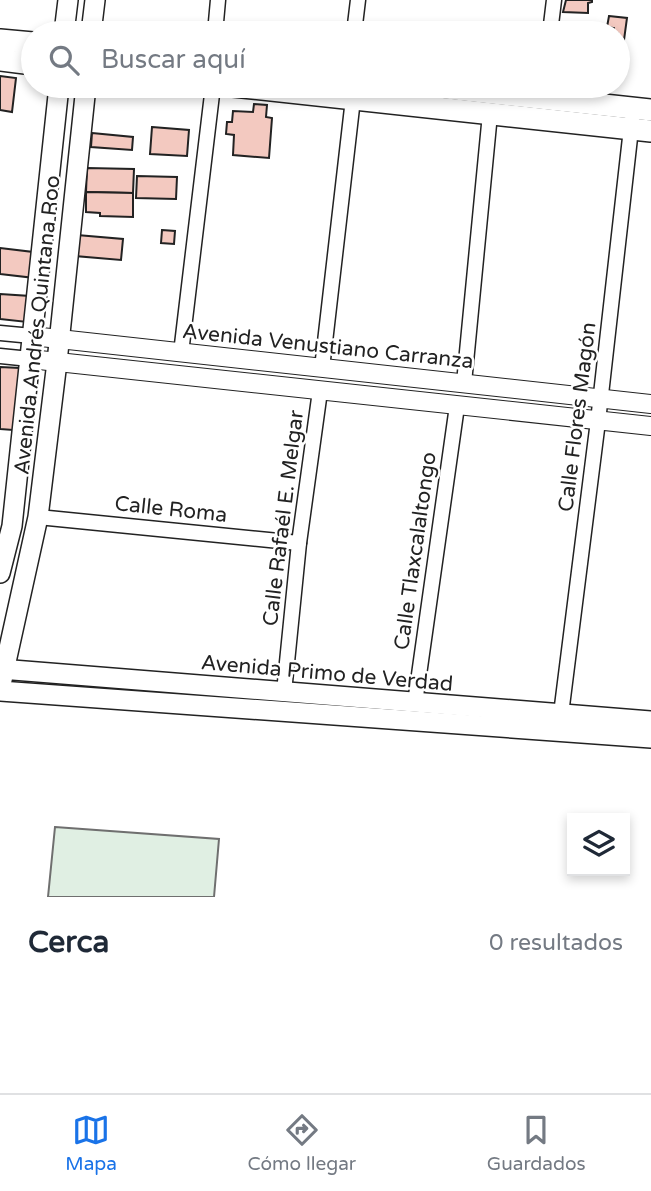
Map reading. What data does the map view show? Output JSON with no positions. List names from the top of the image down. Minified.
{"streets":{"main road":["Avenida Andrés Quintana Roo","Avenida Primo de Verdad"],"street":["Avenida Venustiano Carranza","Calle Flores Magón","Calle Roma","Calle Rafaél E. Melgar","Calle Tlaxcalaltongo"]},"crossings":[["Avenida Andrés Quintana Roo","Avenida Venustiano Carranza"],["Avenida Andrés Quintana Roo","Calle Roma"],["Avenida Andrés Quintana Roo","Avenida Primo de Verdad"],["Avenida Venustiano Carranza","Calle Flores Magón"],["Calle Flores Magón","Avenida Primo de Verdad"],["Calle Roma","Calle Rafaél E. Melgar"],["Calle Rafaél E. Melgar","Avenida Primo de Verdad"],["Calle Tlaxcalaltongo","Avenida Primo de Verdad"]],"page":{"search":"Buscar aquí","heading":["Cerca","0 resultados"],"nav":["Mapa","Cómo llegar","Guardados"]}}
